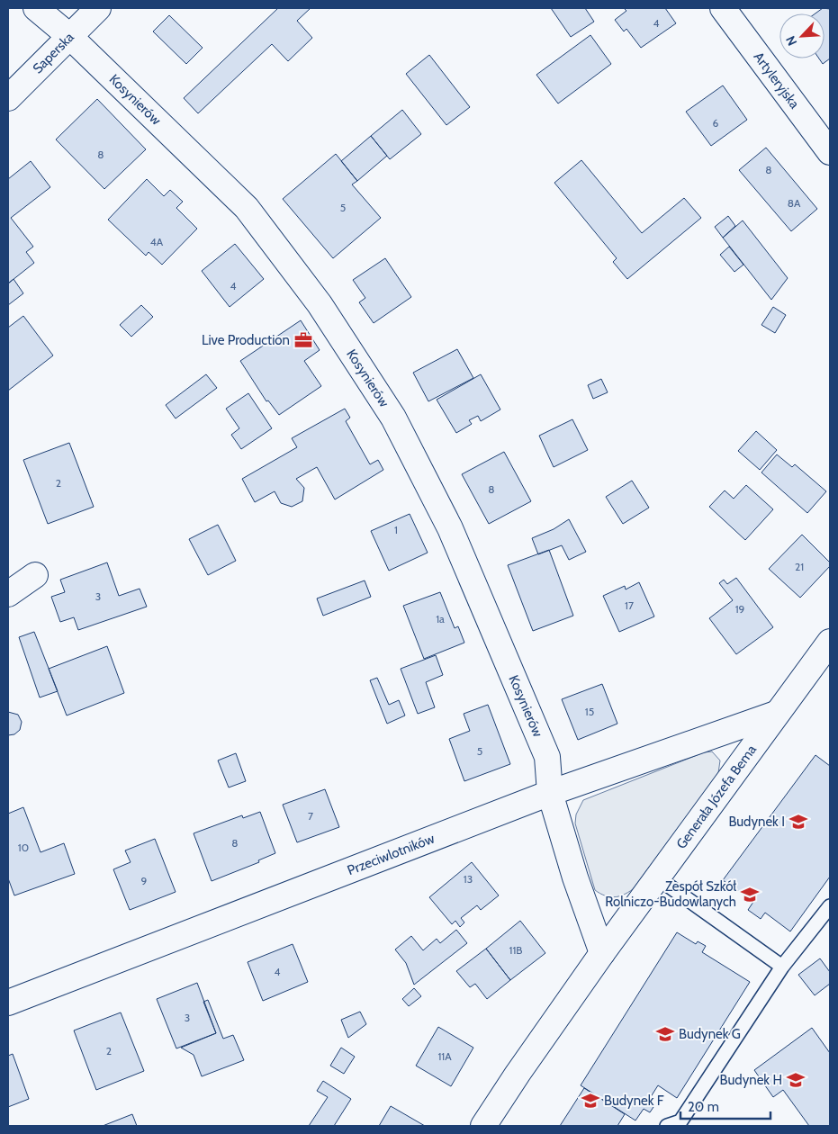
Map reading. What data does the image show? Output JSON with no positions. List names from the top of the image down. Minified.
{"streets":{"street":["Saperska","Artyleryjska","Kosynierów","Generała Józefa Bema","Przeciwlotników"]},"crossings":[["Saperska","Kosynierów"],["Kosynierów","Przeciwlotników"],["Generała Józefa Bema","Przeciwlotników"]],"places":{"office":["Live Production"],"school or university":["Budynek I","Zespół Szkół Rolniczo-Budowlanych","Budynek G","Budynek H","Budynek F"]},"house_numbers":["4","6","8","8","8A","5","4A","4","2","8","1","21","3","17","19","1a","15","5","7","8","10","13","9","11B","4","3","2","11A"],"scale_bar":"20 m","north":"bottom left"}
